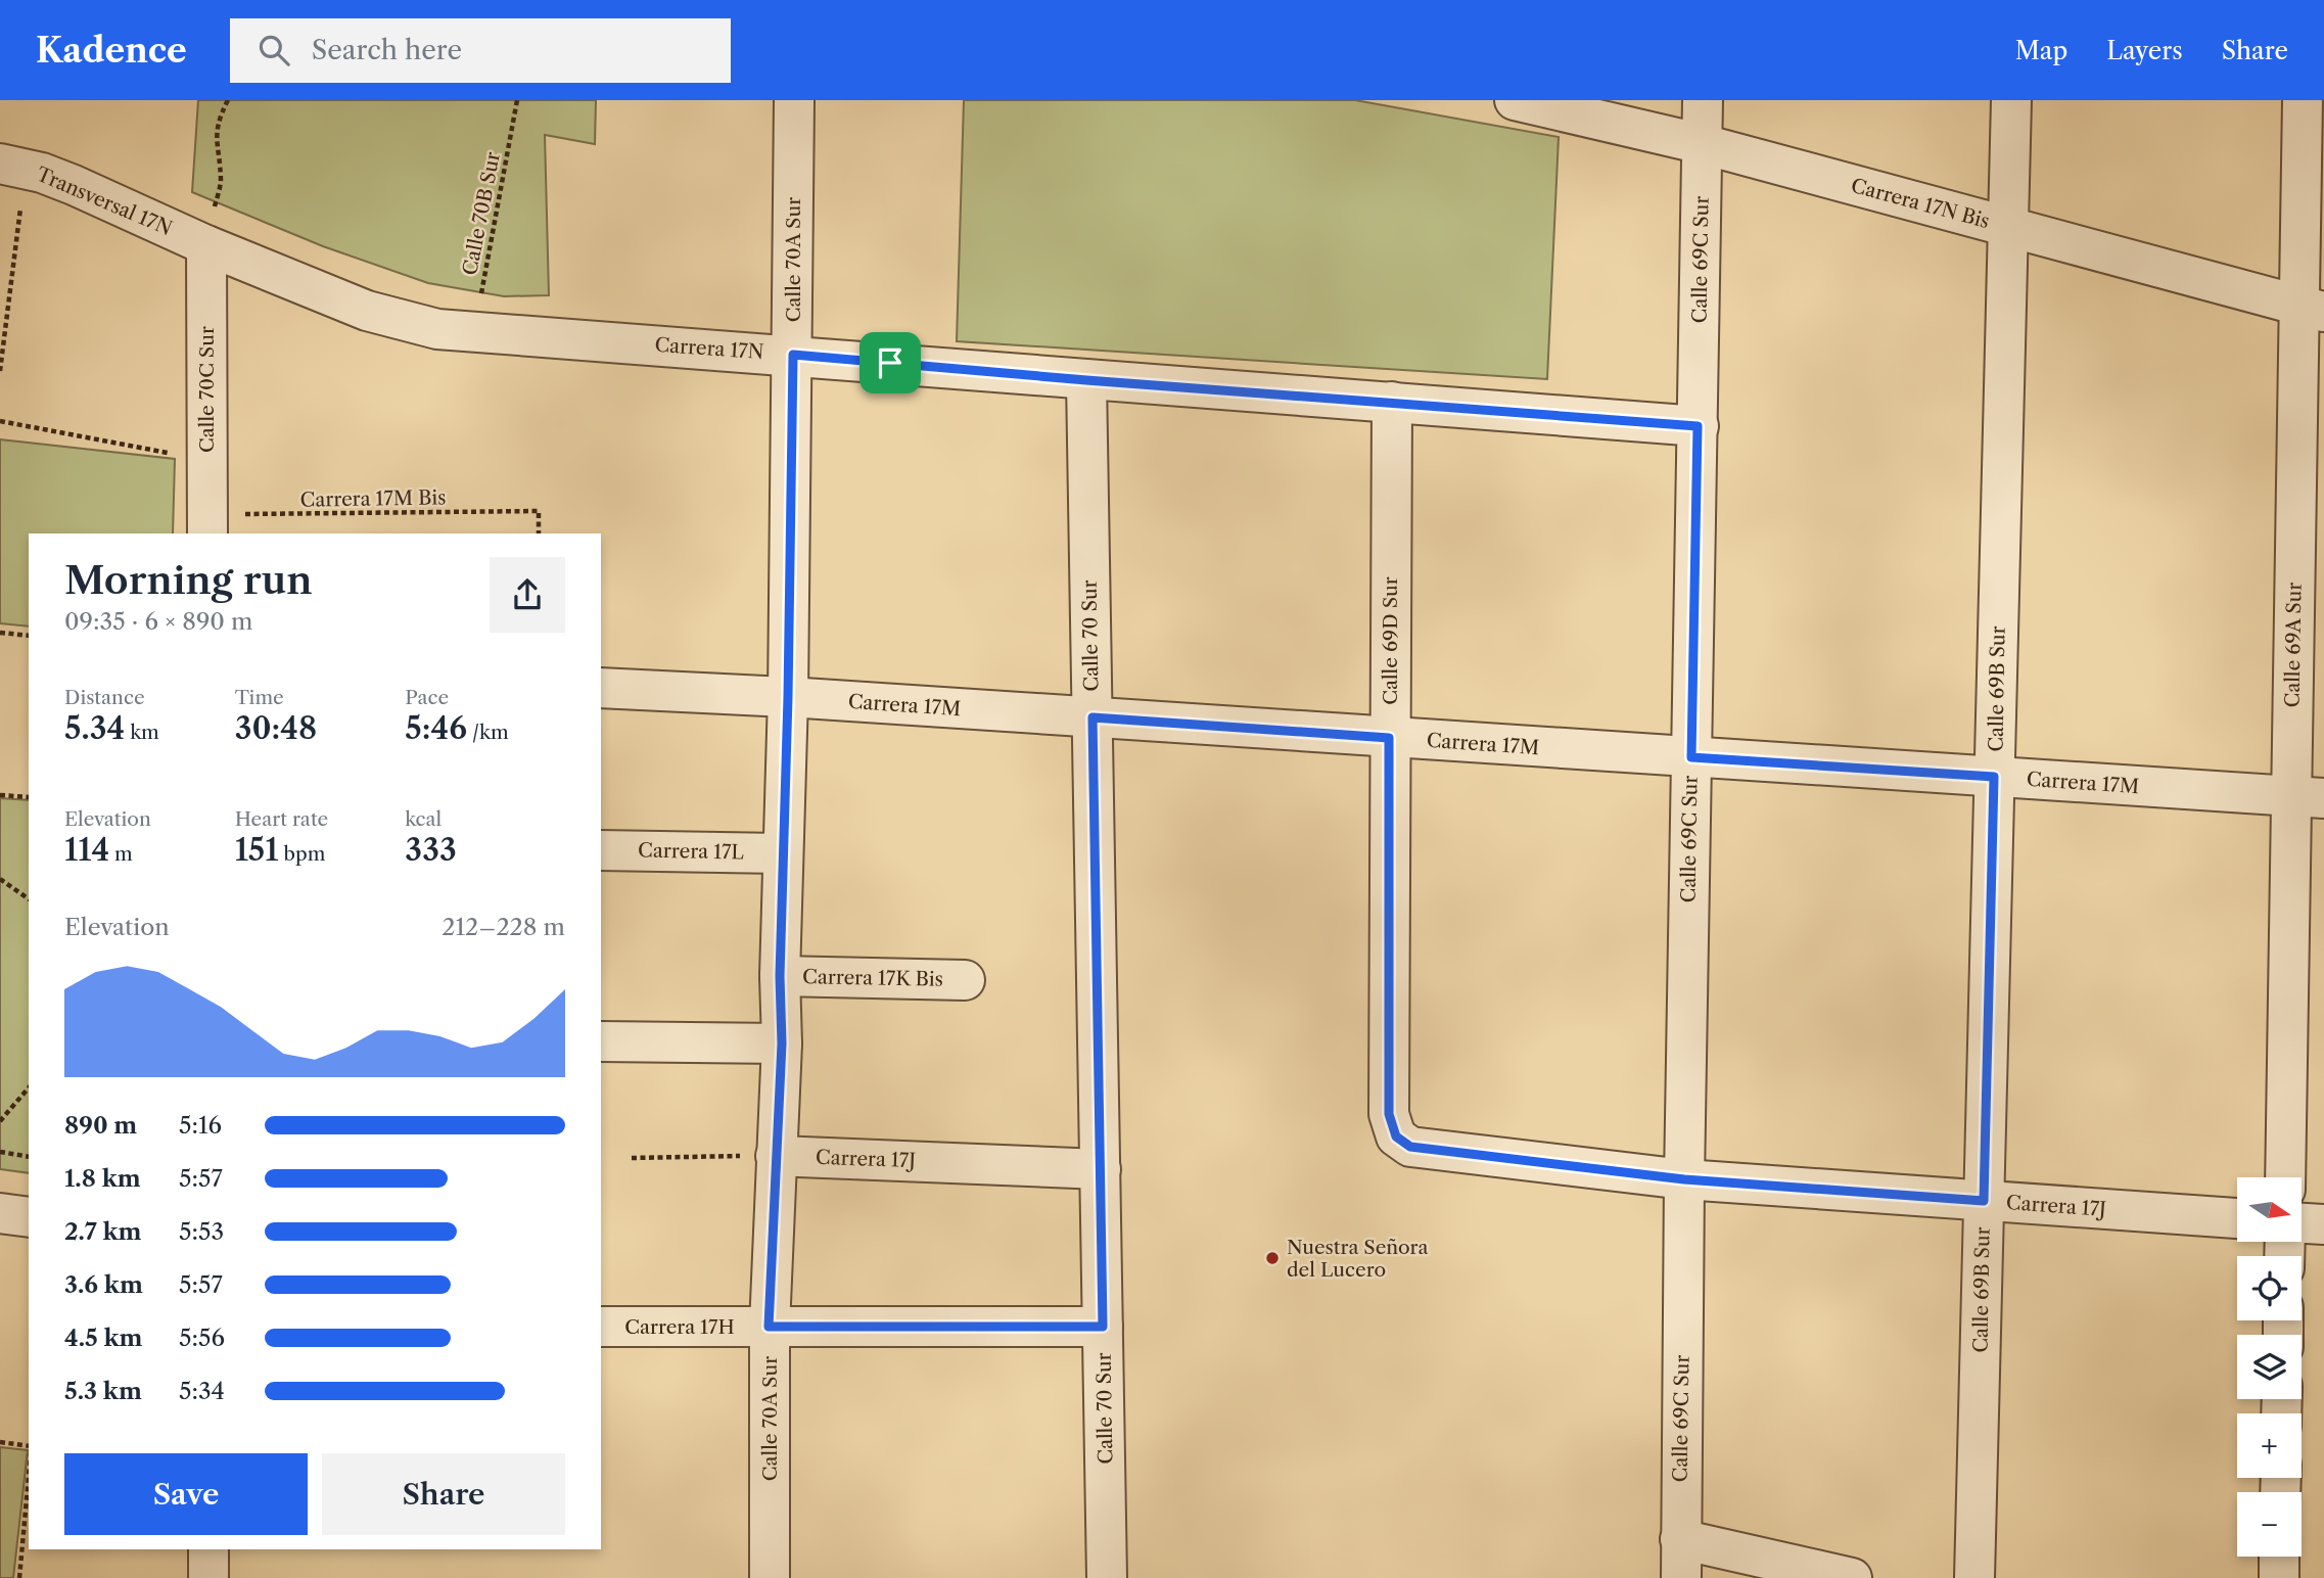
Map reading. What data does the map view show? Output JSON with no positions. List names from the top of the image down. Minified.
{"streets":{"street":["Transversal 17N","Carrera 17N Bis","Calle 70A Sur","Calle 69C Sur","Carrera 17N","Calle 70C Sur","Calle 70 Sur","Calle 69D Sur","Calle 69A Sur","Calle 69B Sur","Carrera 17M","Carrera 17L","Carrera 17K Bis","Carrera 17J","Carrera 17H"],"path":["Calle 70B Sur","Carrera 17M Bis"]},"crossings":[["Transversal 17N","Carrera 17N"],["Transversal 17N","Calle 70C Sur"],["Carrera 17N Bis","Calle 69C Sur"],["Carrera 17N Bis","Calle 69A Sur"],["Carrera 17N Bis","Calle 69B Sur"],["Calle 70B Sur","Carrera 17N"],["Calle 70A Sur","Carrera 17N"],["Calle 70A Sur","Carrera 17M"],["Calle 70A Sur","Carrera 17L"],["Calle 70A Sur","Carrera 17K Bis"],["Calle 70A Sur","Carrera 17J"],["Calle 70A Sur","Carrera 17H"],["Calle 69C Sur","Carrera 17N"],["Calle 69C Sur","Carrera 17M"],["Calle 69C Sur","Carrera 17J"],["Carrera 17N","Calle 70C Sur"],["Carrera 17N","Calle 70 Sur"],["Carrera 17N","Calle 69D Sur"],["Calle 70C Sur","Carrera 17M Bis"],["Calle 70 Sur","Carrera 17M"],["Calle 70 Sur","Carrera 17J"],["Calle 70 Sur","Carrera 17H"],["Calle 69D Sur","Carrera 17M"],["Calle 69D Sur","Carrera 17J"],["Calle 69A Sur","Carrera 17M"],["Calle 69B Sur","Carrera 17M"],["Calle 69B Sur","Carrera 17J"]],"places":["Nuestra Señora del Lucero"],"north":"right","page":{"header":"Kadence","search":"Search here","nav":["Map","Layers","Share"],"heading":["Morning run","09:35 · 6 × 890 m"],"stats":[["Distance","5.34 km"],["Time","30:48"],["Pace","5:46 /km"],["Elevation","114 m"],["Heart rate","151 bpm"],["kcal","333"]],"chart":["Elevation","212–228 m"],"list":[{"name":"890 m","note":"5:16"},{"name":"1.8 km","note":"5:57"},{"name":"2.7 km","note":"5:53"},{"name":"3.6 km","note":"5:57"},{"name":"4.5 km","note":"5:56"},{"name":"5.3 km","note":"5:34"}],"map_buttons":["+","−"],"buttons":["Save","Share"]}}
